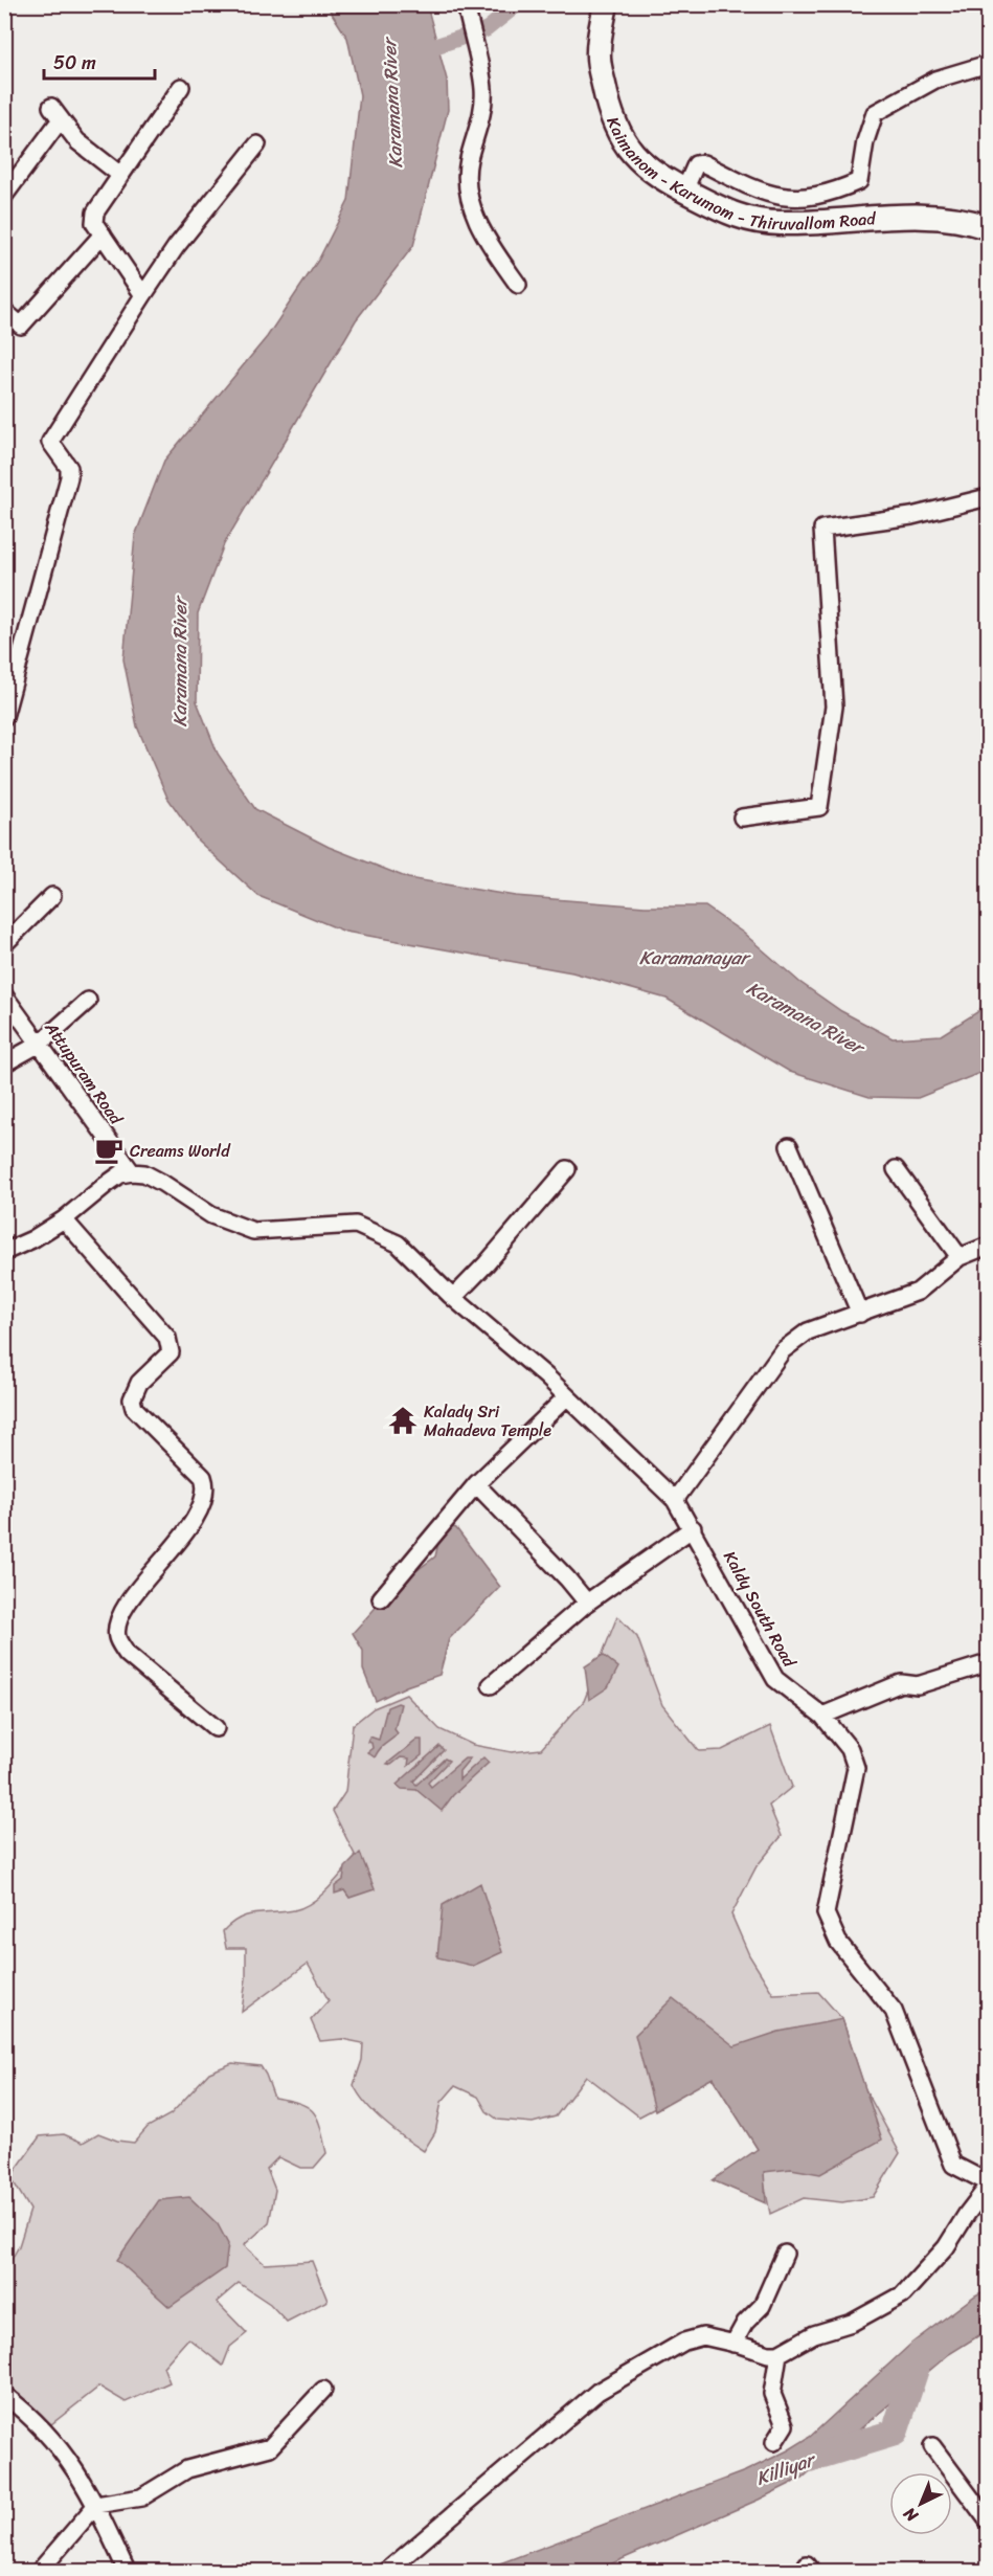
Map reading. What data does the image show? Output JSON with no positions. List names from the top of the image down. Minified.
{"streets":{"main road":["Kaimanom - Karumom - Thiruvallom Road"],"street":["Attupuram Road","Kaldy South Road"]},"crossings":[["Attupuram Road","Kaldy South Road"]],"water":["Karamana River","Karamanayar","Killiyar"],"places":{"cafe":["Creams World"],"temple":["Kalady Sri Mahadeva Temple"]},"scale_bar":"50 m","north":"bottom left"}
